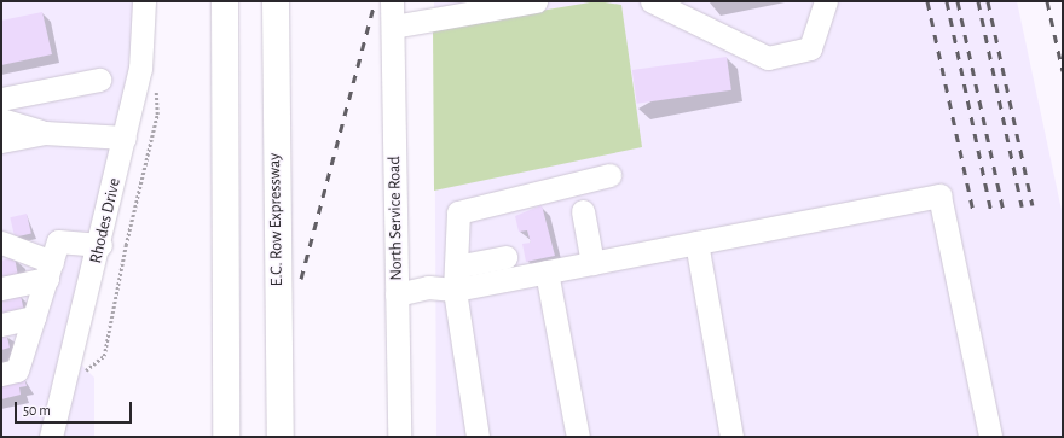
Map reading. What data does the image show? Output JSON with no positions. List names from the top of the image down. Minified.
{"streets":{"highway":["E.C. Row Expressway"],"street":["North Service Road","Rhodes Drive"]},"scale_bar":"50 m"}
